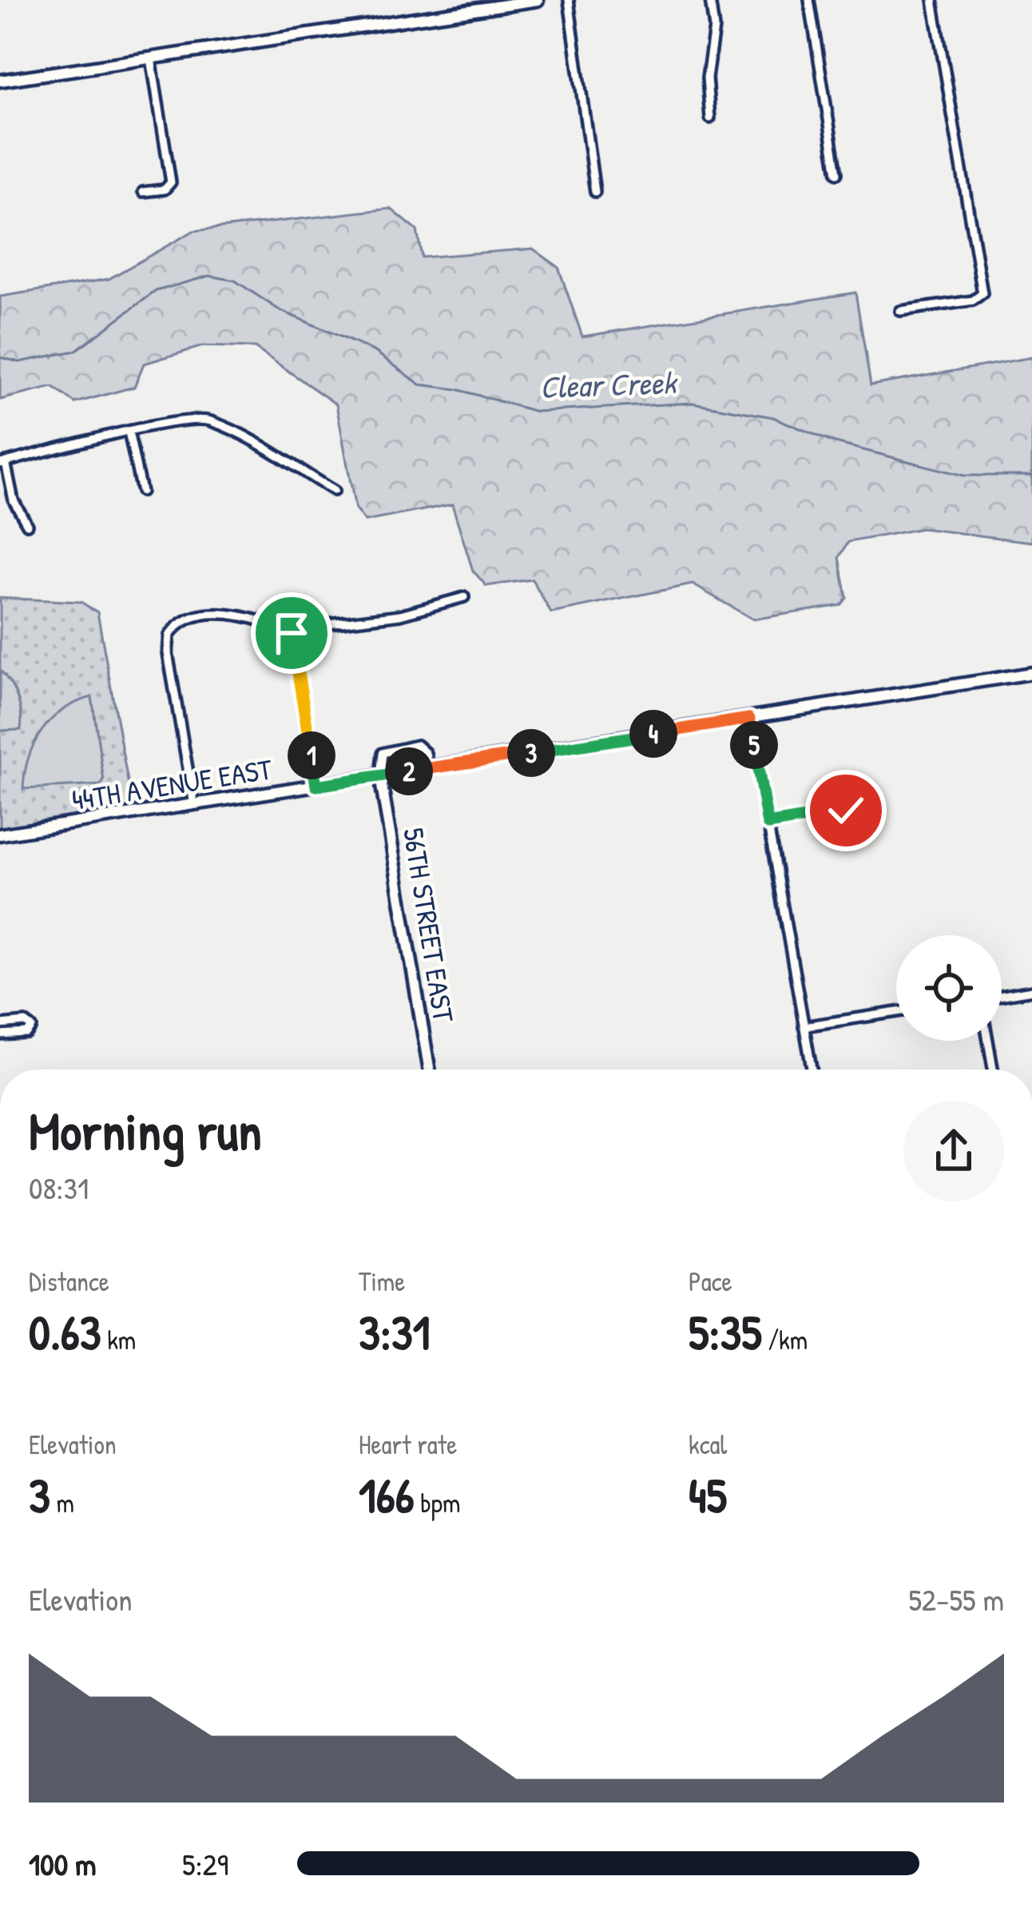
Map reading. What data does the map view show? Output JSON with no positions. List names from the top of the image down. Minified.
{"streets":{"street":["44TH AVENUE EAST","56TH STREET EAST"]},"crossings":[["44TH AVENUE EAST","56TH STREET EAST"]],"water":["Clear Creek"],"page":{"pins":["4","5","3","1","2"],"heading":["Morning run","08:31"],"stats":[["Distance","0.63 km"],["Time","3:31"],["Pace","5:35 /km"],["Elevation","3 m"],["Heart rate","166 bpm"],["kcal","45"]],"chart":["Elevation","52–55 m"],"list":[{"name":"100 m","note":"5:29"}]}}
